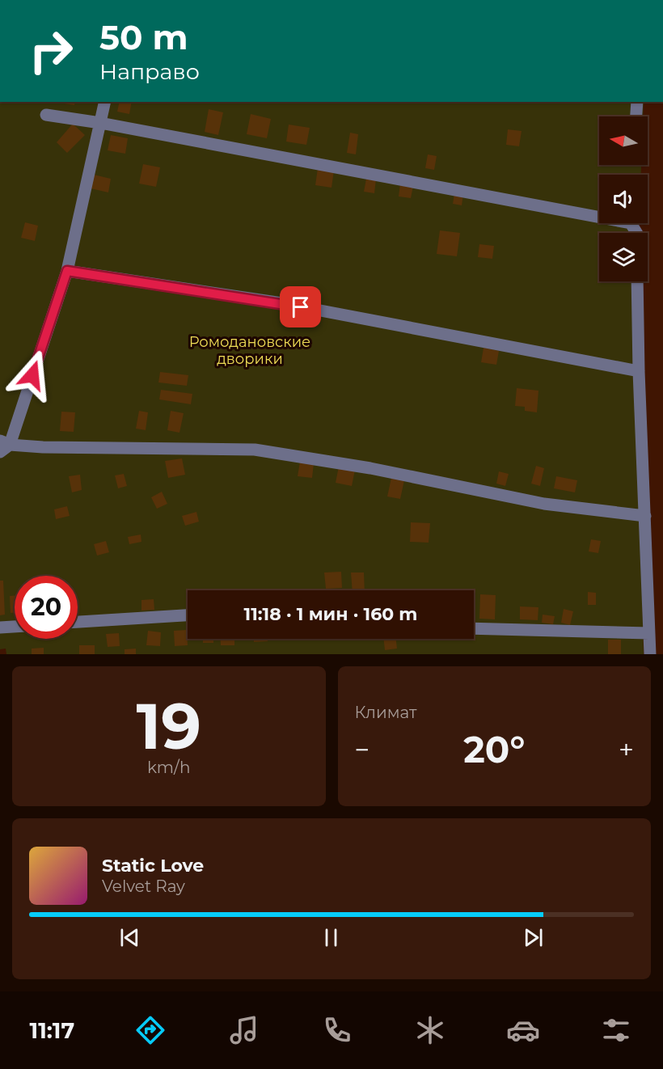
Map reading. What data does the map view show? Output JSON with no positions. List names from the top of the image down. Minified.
{"parks":["Ромодановские дворики"],"north":"left","page":{"turn":["50 m","Направо"],"limit":"20","trip":"11:18 · 1 мин · 160 m","tile":[["19","km/h"],"Климат"],"heat":["−","20°","+"],"song":["Static Love","Velvet Ray"],"tabs":"11:17"}}
